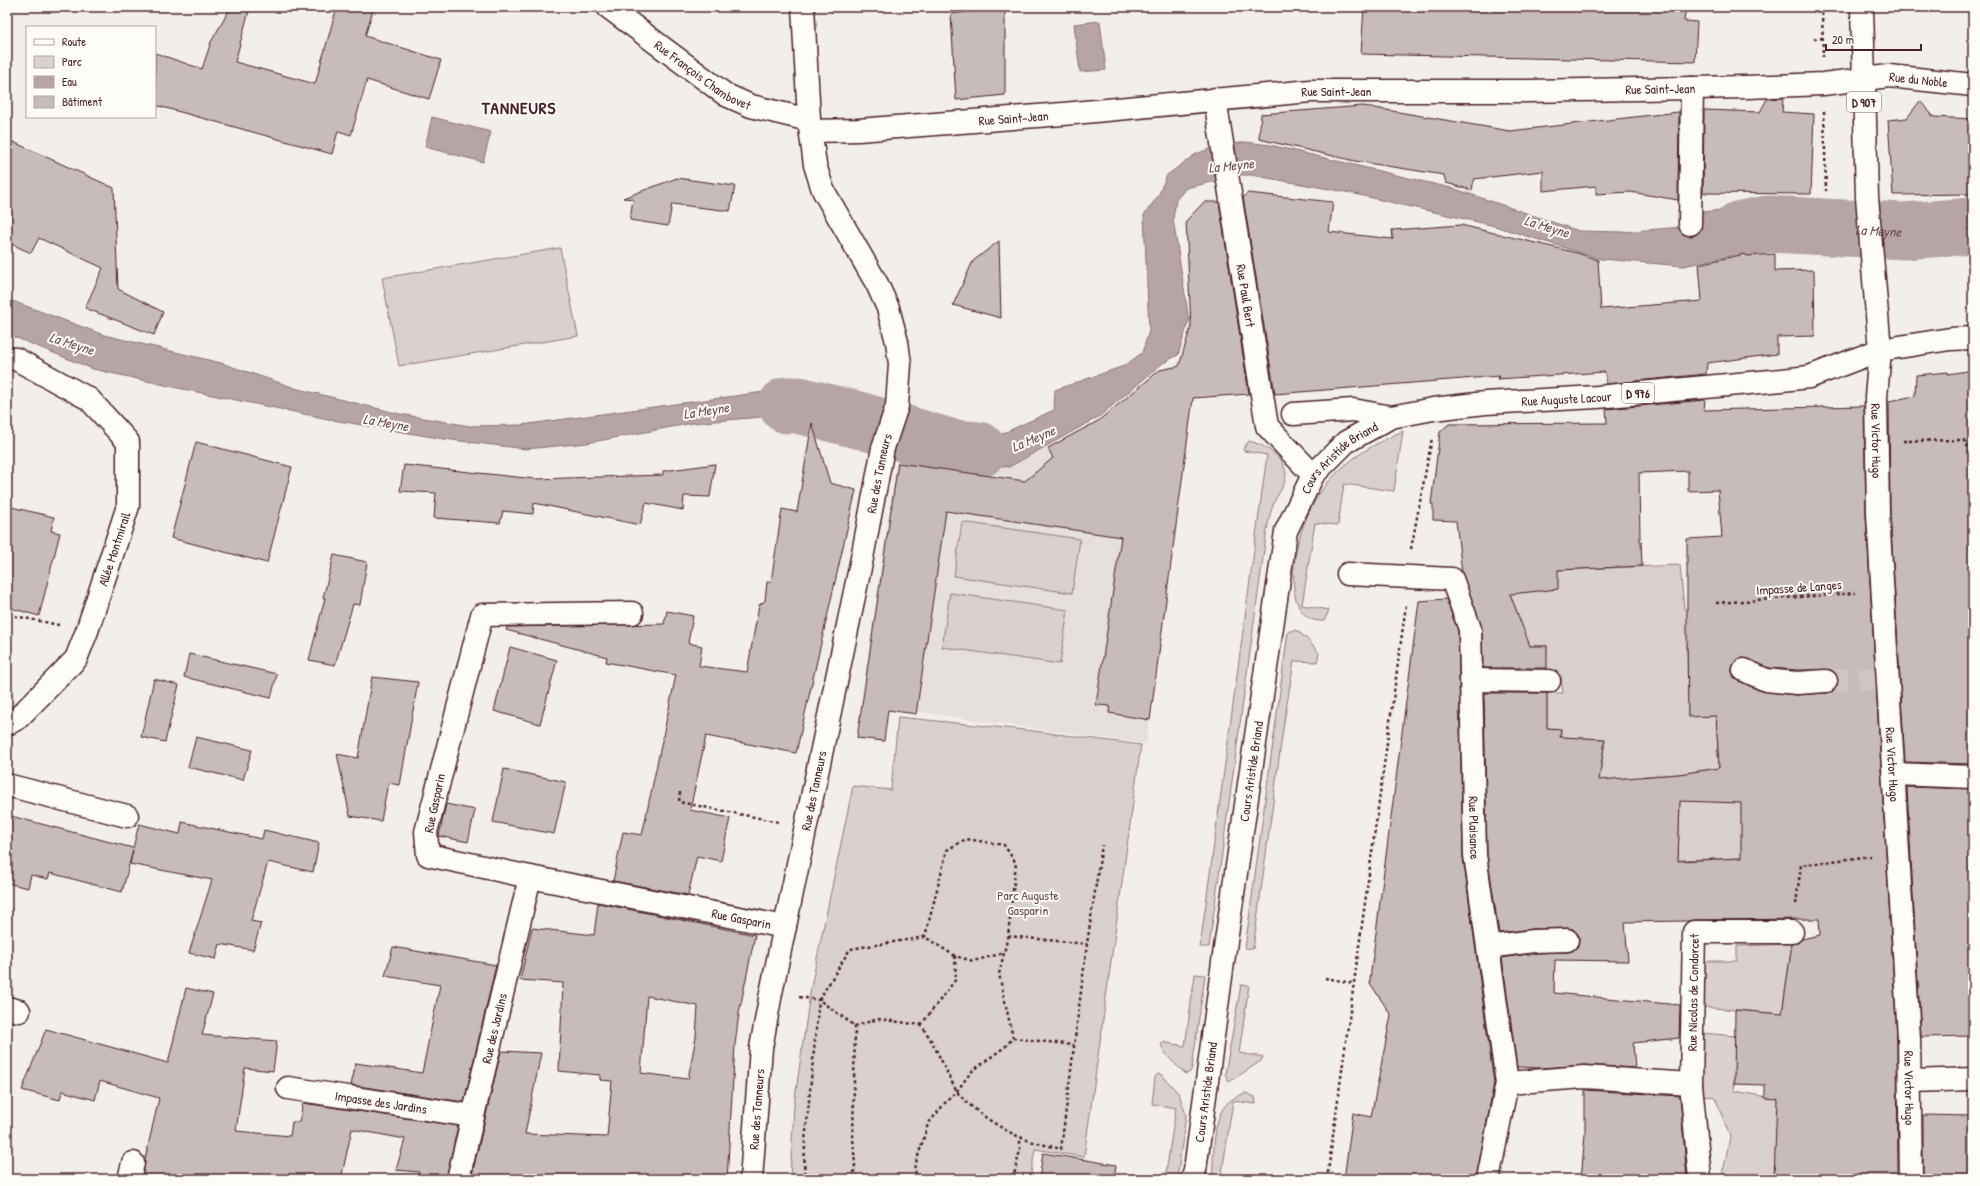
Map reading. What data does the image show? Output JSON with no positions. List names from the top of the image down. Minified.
{"streets":{"street":["Rue François Chambovet","Rue du Noble","Rue Saint-Jean","D 907","Rue Paul Bert","D 976","Rue Auguste Lacour","Rue Victor Hugo","Cours Aristide Briand","Rue des Tanneurs","Allée Montmirail","Rue Gasparin","Rue Plaisance","Rue Nicolas de Condorcet","Rue des Jardins","Impasse des Jardins"],"path":["Impasse de Langes"]},"crossings":[["Rue François Chambovet","Rue Saint-Jean"],["Rue François Chambovet","Rue des Tanneurs"],["Rue du Noble","Rue Saint-Jean"],["Rue du Noble","D 907"],["Rue Saint-Jean","D 907"],["Rue Saint-Jean","Rue Paul Bert"],["Rue Saint-Jean","Rue des Tanneurs"],["D 907","Rue Auguste Lacour"],["D 907","Rue Victor Hugo"],["Rue Paul Bert","Cours Aristide Briand"],["Rue Auguste Lacour","Rue Victor Hugo"],["Rue Auguste Lacour","Cours Aristide Briand"],["Rue Victor Hugo","Impasse de Langes"],["Rue des Tanneurs","Rue Gasparin"],["Rue Gasparin","Rue des Jardins"],["Rue des Jardins","Impasse des Jardins"]],"districts":["TANNEURS"],"water":["La Meyne"],"parks":["Parc Auguste Gasparin"],"legend":["Route","Parc","Eau","Bâtiment"],"scale_bar":"20 m"}
